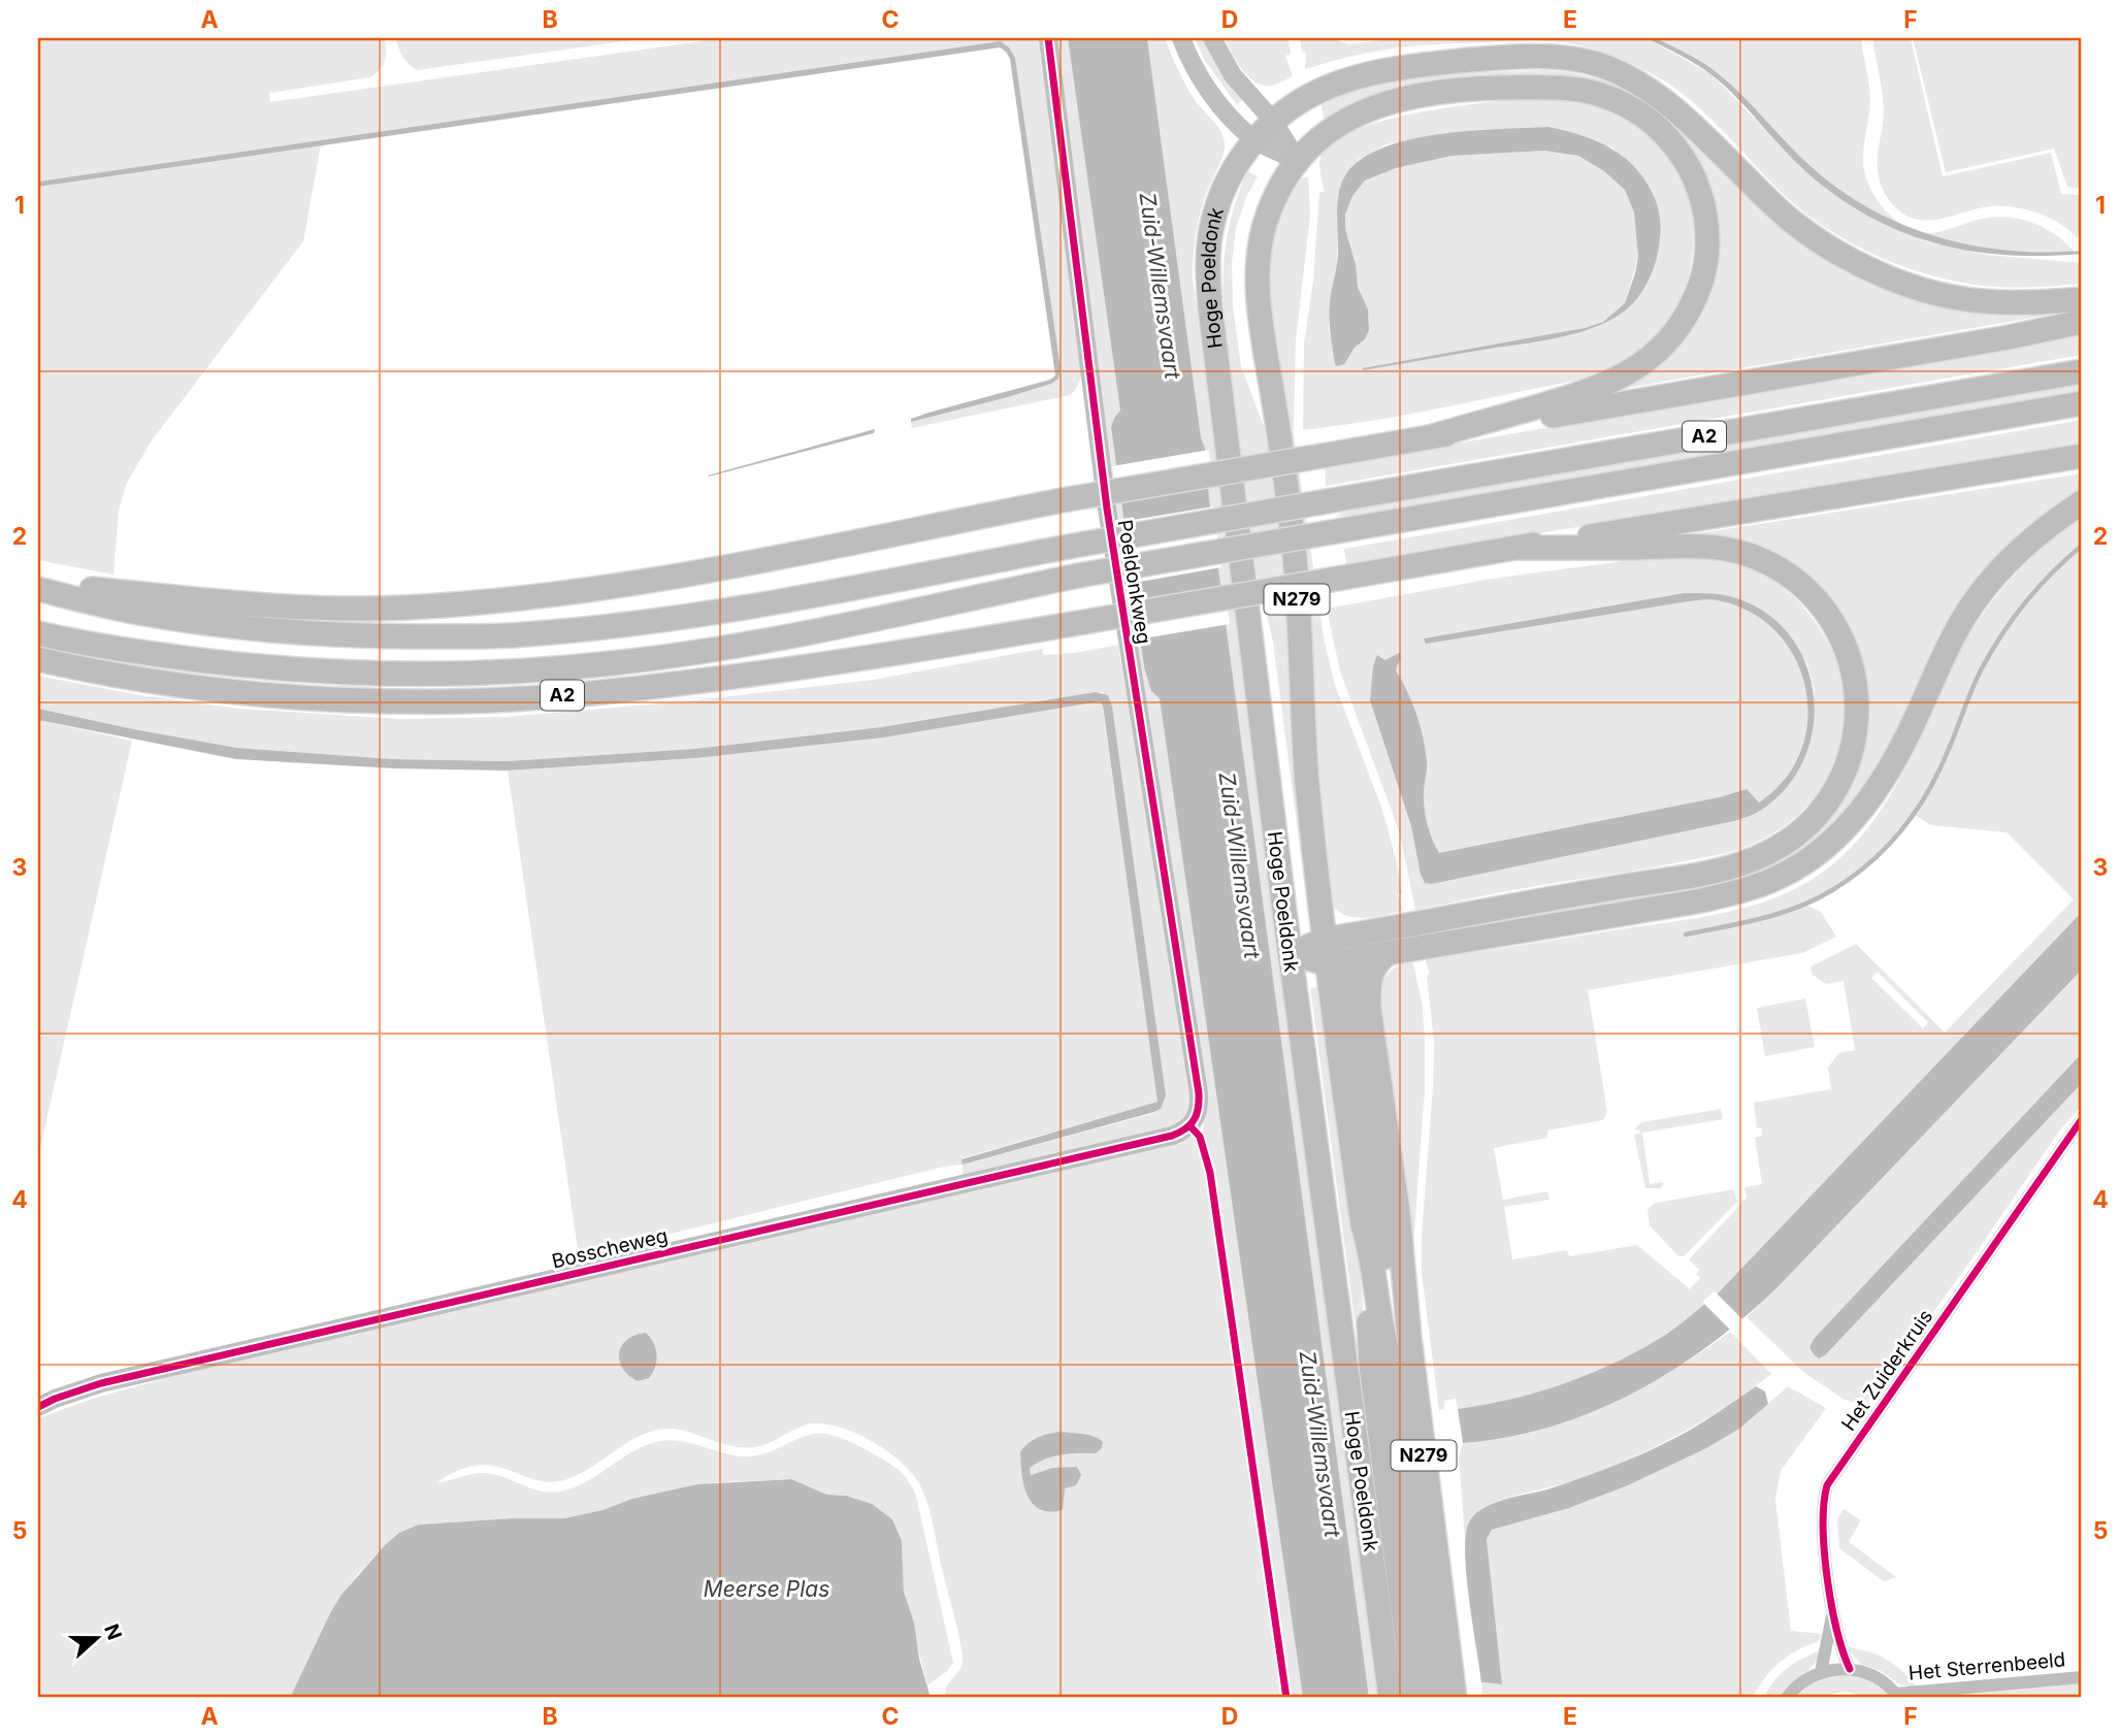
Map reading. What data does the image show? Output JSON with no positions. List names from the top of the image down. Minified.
{"streets":{"highway":["Hoge Poeldonk","A2","N279"],"street":["Poeldonkweg","Bosscheweg","Het Zuiderkruis","Het Sterrenbeeld"]},"crossings":[["Hoge Poeldonk","A2"],["Hoge Poeldonk","N279"],["A2","N279"],["Poeldonkweg","Bosscheweg"]],"water":["Zuid-Willemsvaart","Meerse Plas"],"north":"right","grid":{"columns":["A","B","C","D","E","F"],"rows":["1","2","3","4","5"]}}
